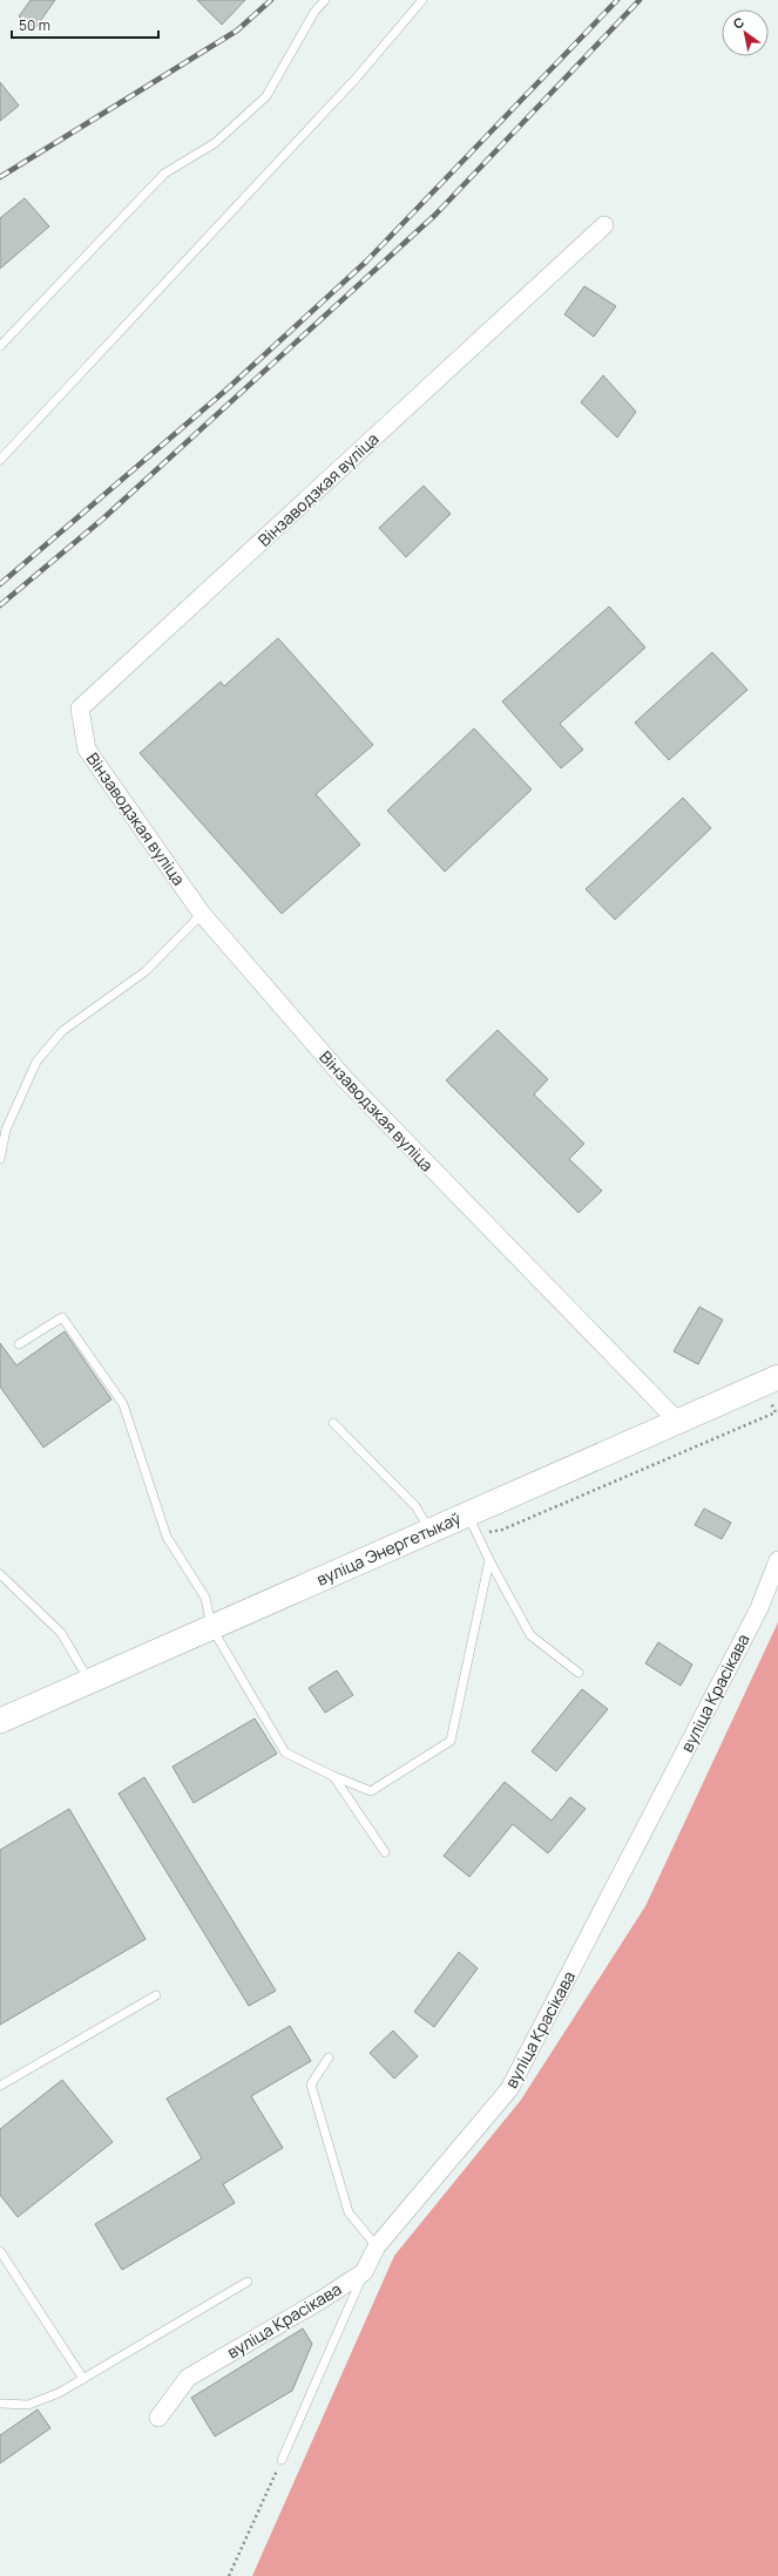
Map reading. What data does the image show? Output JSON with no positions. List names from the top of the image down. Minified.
{"streets":{"main road":["вуліца Энергетыкаў"],"street":["Вінзаводзкая вуліца","вуліца Красікава"]},"crossings":[["Вінзаводзкая вуліца","вуліца Энергетыкаў"]],"scale_bar":"50 m","north":"top left"}
